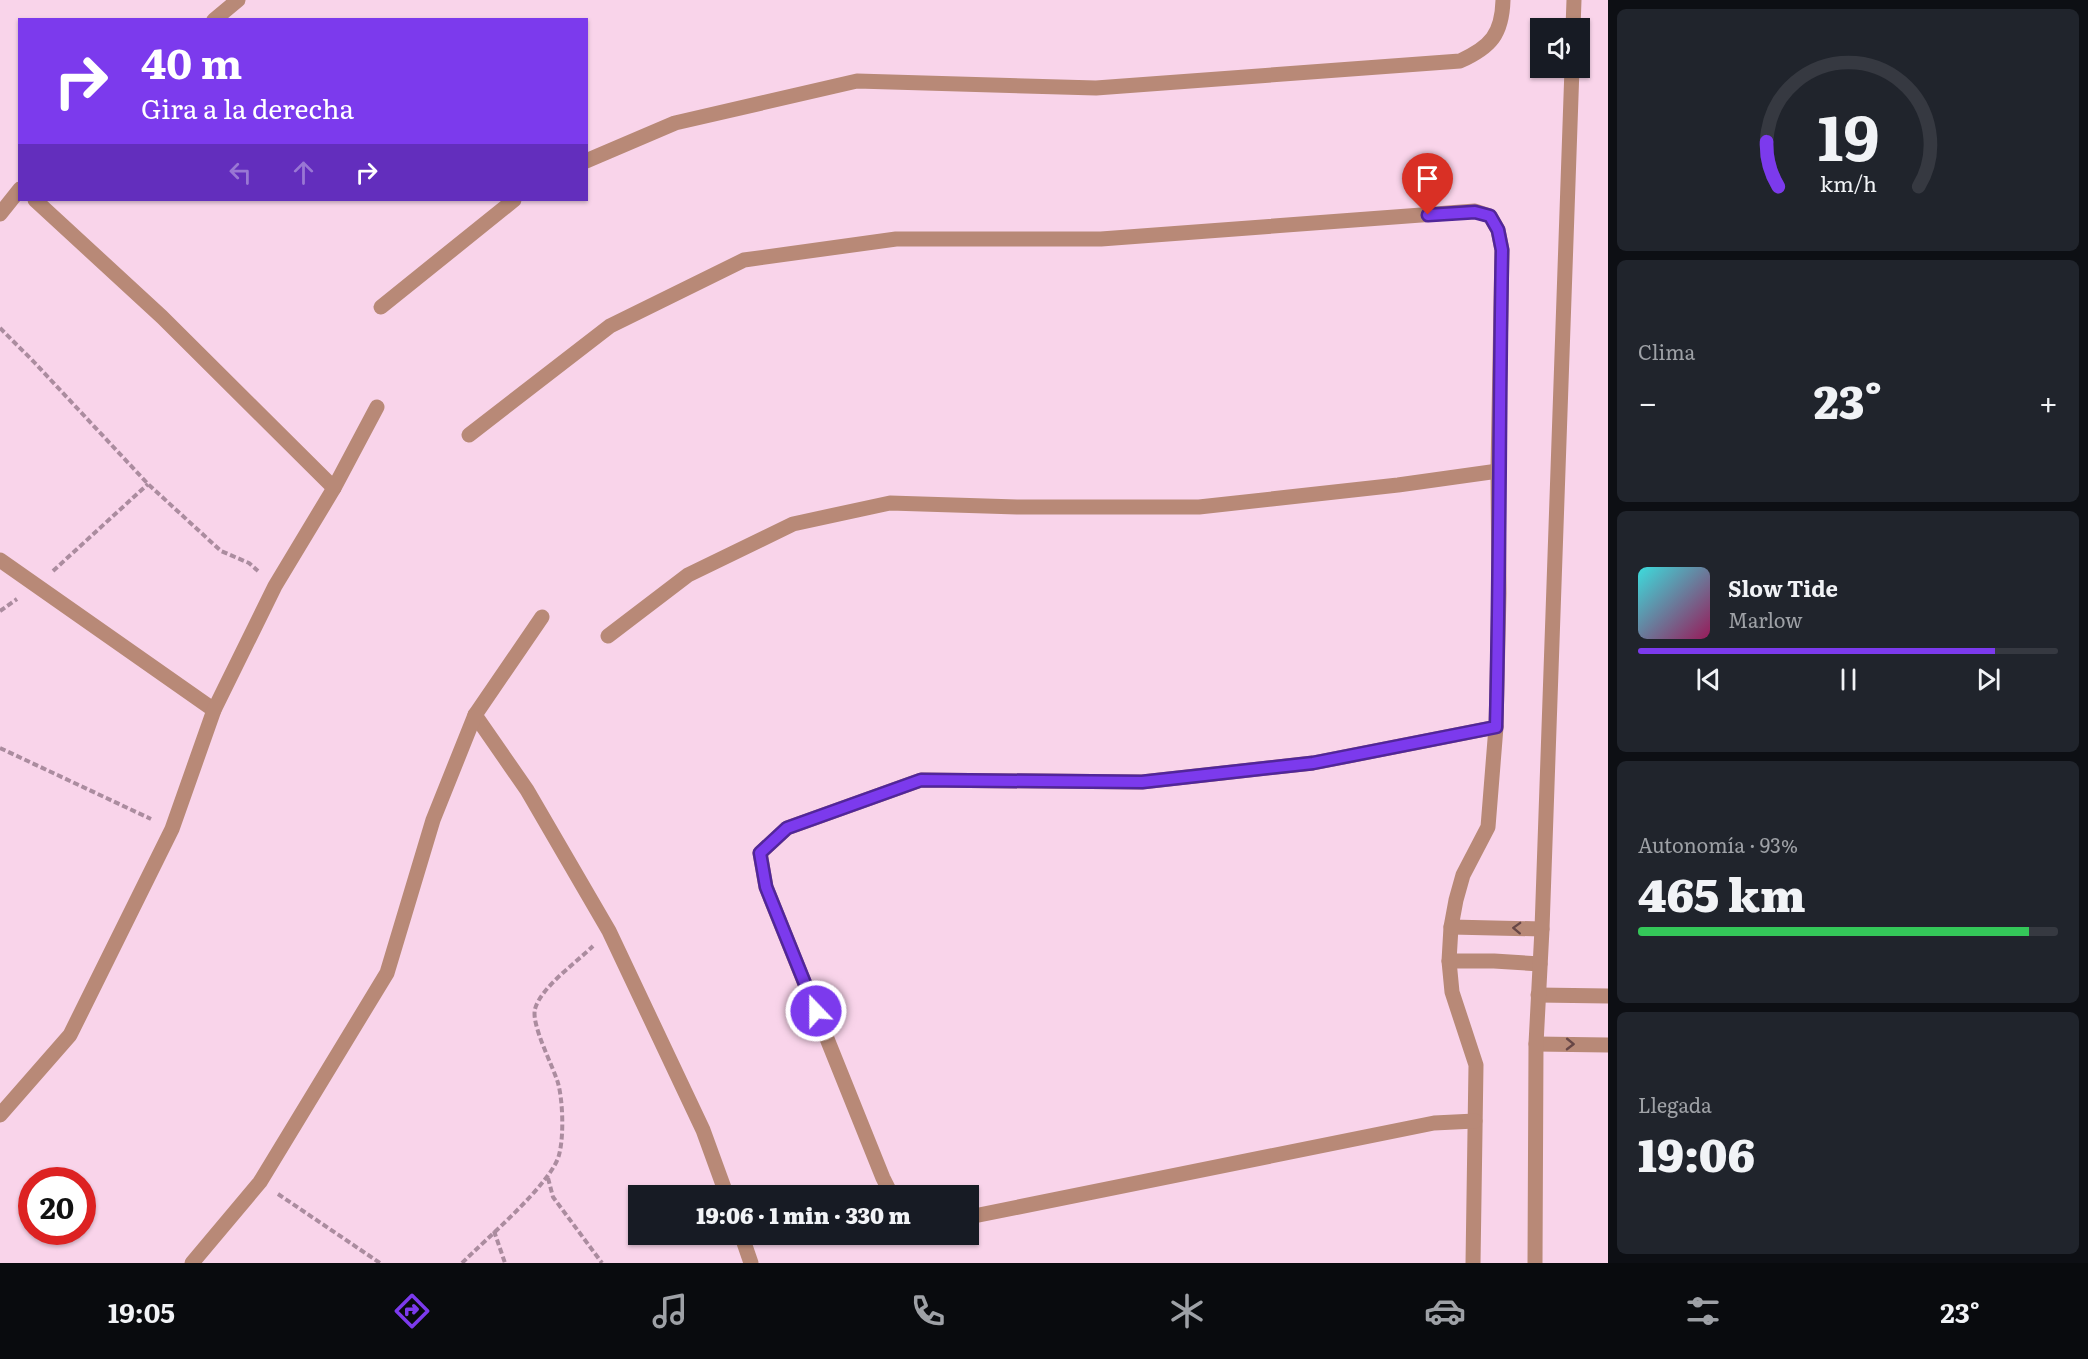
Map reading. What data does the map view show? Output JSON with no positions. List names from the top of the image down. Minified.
{"page":{"turn":["40 m","Gira a la derecha"],"tile":["Clima",["Autonomía · 93%","465 km"],["Llegada","19:06"]],"heat":["−","23°","+"],"song":["Slow Tide","Marlow"],"limit":"20","trip":"19:06 · 1 min · 330 m","tabs":["19:05","23°"],"gauge":["19","km/h"]}}
